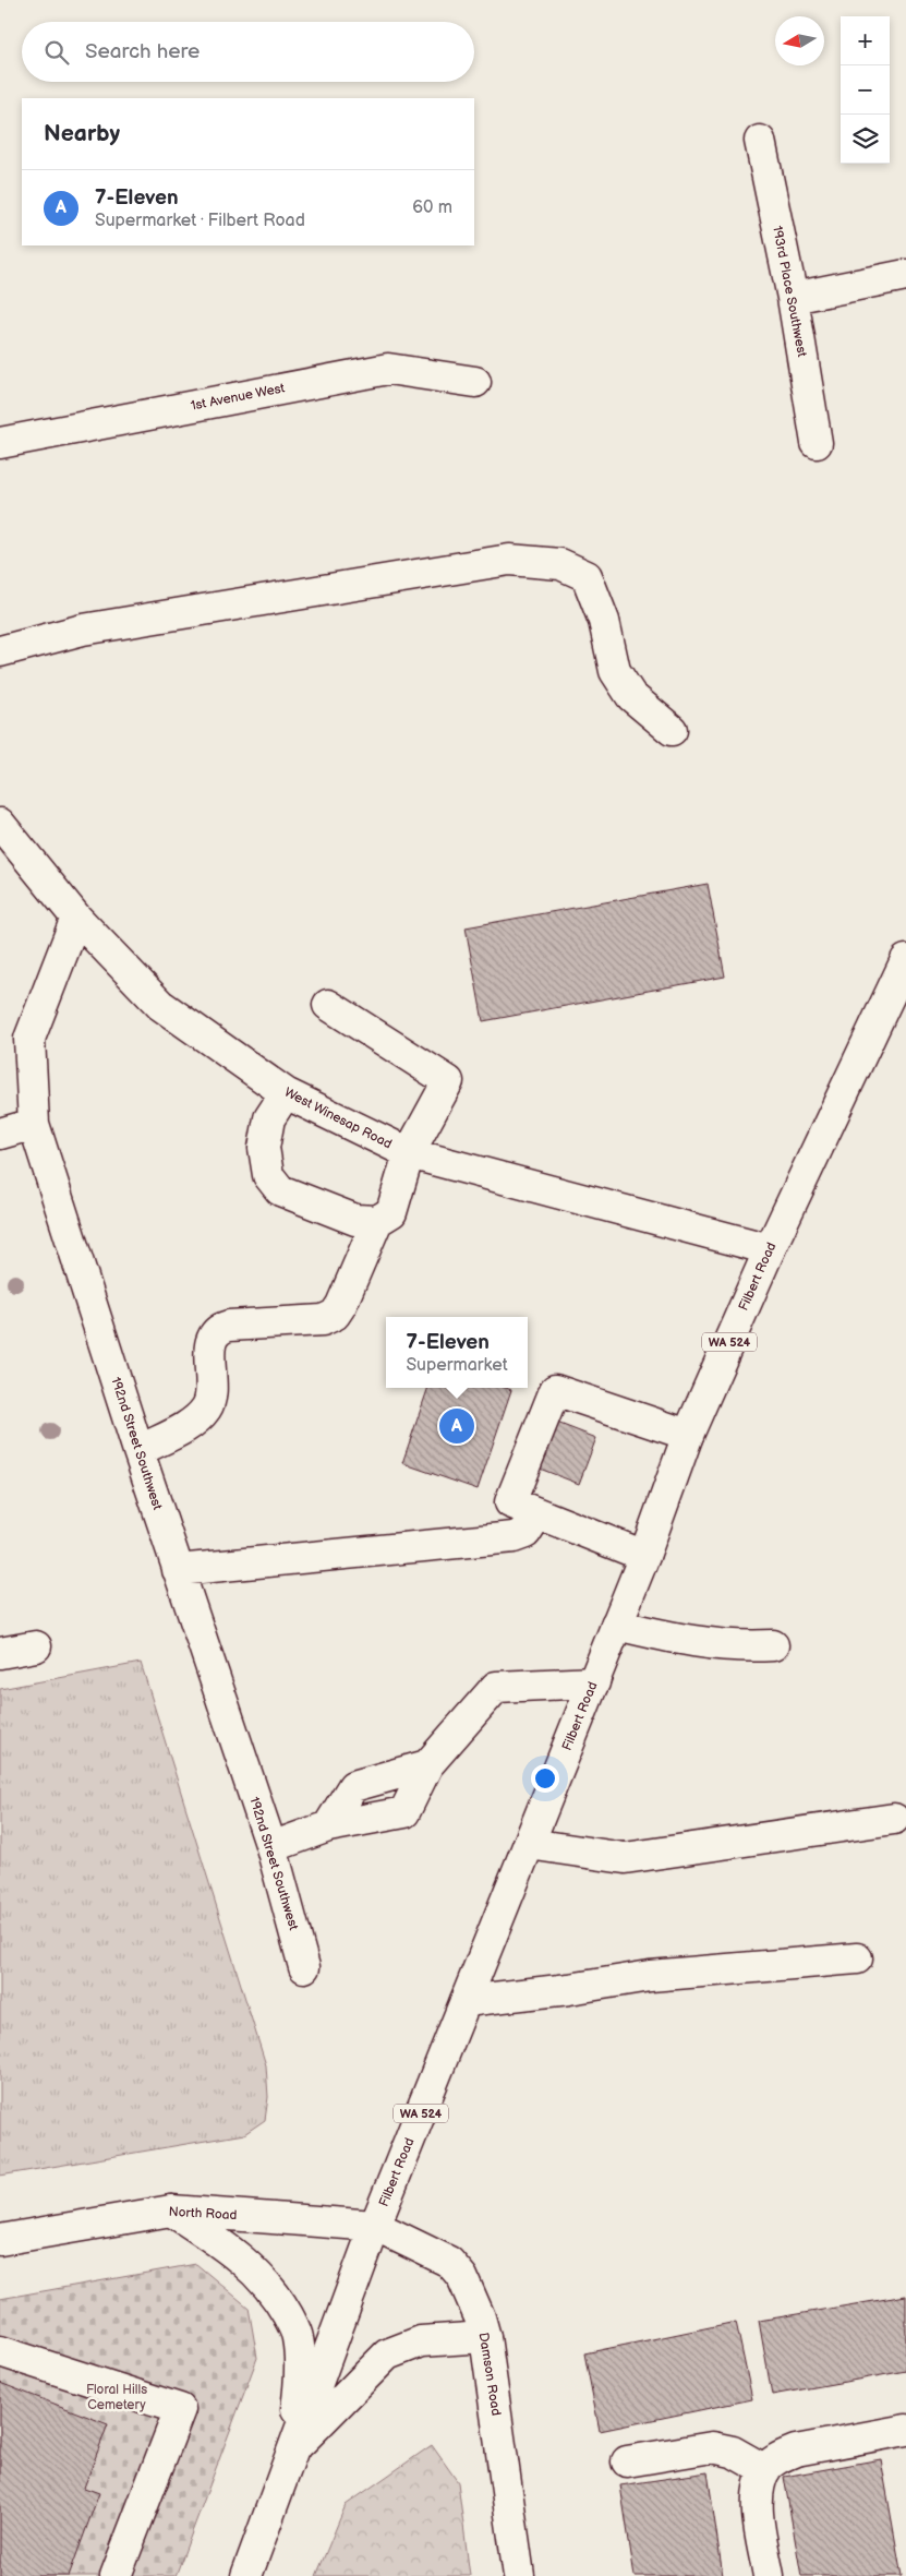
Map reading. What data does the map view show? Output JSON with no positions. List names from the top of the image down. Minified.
{"streets":{"street":["193rd Place Southwest","1st Avenue West","West Winesap Road","Filbert Road","WA 524","192nd Street Southwest","North Road","Damson Road"]},"crossings":[["West Winesap Road","Filbert Road"],["West Winesap Road","192nd Street Southwest"],["Filbert Road","North Road"],["Filbert Road","Damson Road"],["North Road","Damson Road"]],"parks":["Floral Hills Cemetery"],"north":"left","page":{"map_buttons":["+","−"],"search":"Search here","heading":"Nearby","list":[{"mark":"A","name":"7-Eleven","note":"Supermarket · Filbert Road","value":"60 m"}],"popup":["7-Eleven","Supermarket"],"pins":"A"}}
